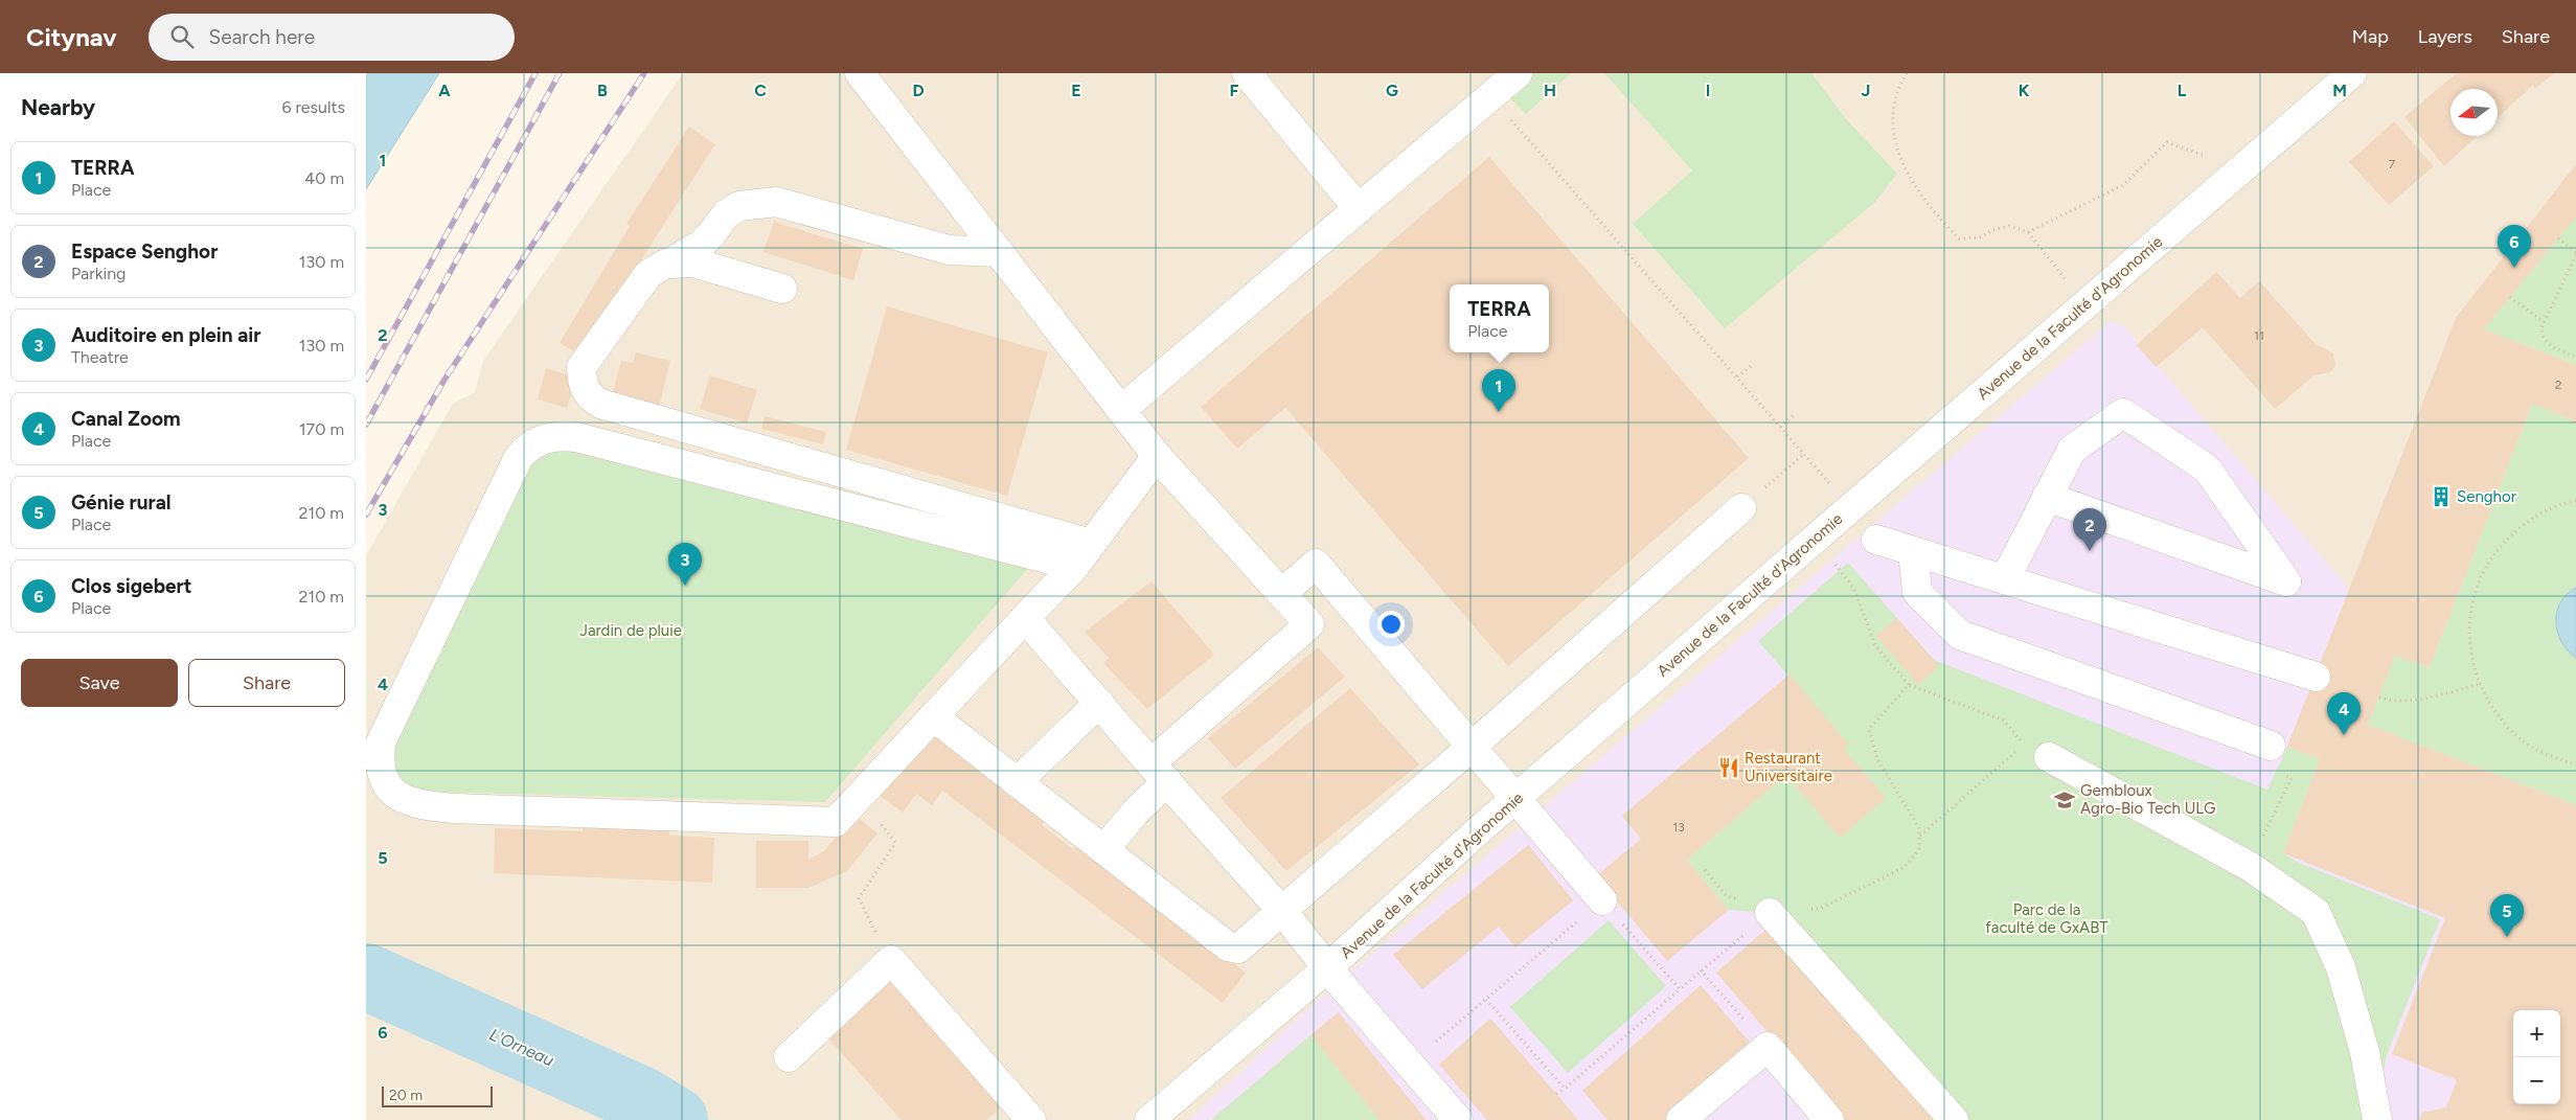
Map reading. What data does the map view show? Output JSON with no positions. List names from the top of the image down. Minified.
{"streets":{"street":["Avenue de la Faculté d'Agronomie"]},"water":["L'Orneau"],"parks":["Jardin de pluie","Parc de la faculté de GxABT"],"places":{"building":["Senghor"],"restaurant":["Restaurant Universitaire"],"school or university":["Gembloux Agro-Bio Tech ULG"]},"house_numbers":["7","11","2","13"],"scale_bar":"20 m","north":"left","page":{"header":"Citynav","search":"Search here","nav":["Map","Layers","Share"],"heading":["Nearby","6 results"],"list":[{"mark":"1","name":"TERRA","note":"Place","value":"40 m"},{"mark":"2","name":"Espace Senghor","note":"Parking","value":"130 m"},{"mark":"3","name":"Auditoire en plein air","note":"Theatre","value":"130 m"},{"mark":"4","name":"Canal Zoom","note":"Place","value":"170 m"},{"mark":"5","name":"Génie rural","note":"Place","value":"210 m"},{"mark":"6","name":"Clos sigebert","note":"Place","value":"210 m"}],"pins":["6","1","2","3","4","5"],"popup":["TERRA","Place"],"buttons":["Save","Share"],"map_buttons":["+","−"],"scale":"20 m"},"grid":{"columns":["A","B","C","D","E","F","G","H","I","J","K","L","M"],"rows":["1","2","3","4","5","6"]}}
